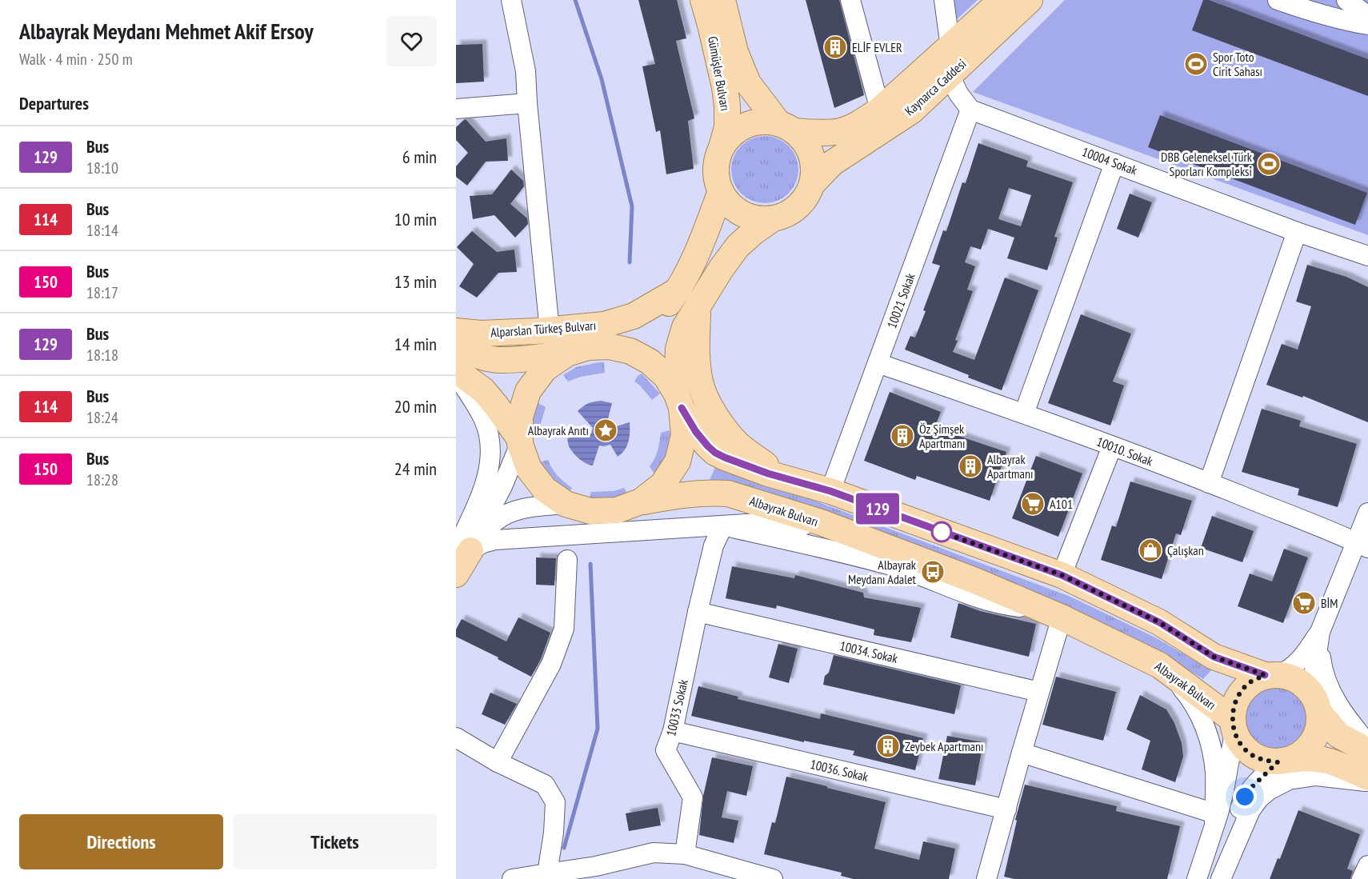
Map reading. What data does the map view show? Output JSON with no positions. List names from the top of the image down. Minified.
{"streets":{"main road":["Gümüşler Bulvarı","Kaynarca Caddesi","Alparslan Türkeş Bulvarı","Albayrak Bulvarı"],"street":["10004 Sokak","10021 Sokak","10010. Sokak","10034. Sokak","10033 Sokak","10036. Sokak"]},"crossings":[["Gümüşler Bulvarı","Kaynarca Caddesi"],["Kaynarca Caddesi","Alparslan Türkeş Bulvarı"],["Kaynarca Caddesi","Albayrak Bulvarı"],["10004 Sokak","10021 Sokak"],["10021 Sokak","10010. Sokak"],["Alparslan Türkeş Bulvarı","Albayrak Bulvarı"],["Albayrak Bulvarı","10033 Sokak"],["10034. Sokak","10033 Sokak"],["10033 Sokak","10036. Sokak"]],"places":{"building":["ELİF EVLER","Öz Şimşek Apartmanı","Albayrak Apartmanı","Zeybek Apartmanı"],"sports":["Spor Toto Cirit Sahası","DBB Geleneksel Türk Sporları Kompleksi"],"place":["Albayrak Anıtı"],"supermarket":["A101","BİM"],"shop":["Çalışkan"],"bus stop":["Albayrak Meydanı Adalet"]},"lines":["bus line 129"],"page":{"heading":[["Albayrak Meydanı Mehmet Akif Ersoy","Walk · 4 min · 250 m"],"Departures"],"on_map":"129","list":[{"mark":"129","name":"Bus","note":"18:10","value":"6 min"},{"mark":"114","name":"Bus","note":"18:14","value":"10 min"},{"mark":"150","name":"Bus","note":"18:17","value":"13 min"},{"mark":"129","name":"Bus","note":"18:18","value":"14 min"},{"mark":"114","name":"Bus","note":"18:24","value":"20 min"},{"mark":"150","name":"Bus","note":"18:28","value":"24 min"}],"buttons":["Directions","Tickets"]}}
